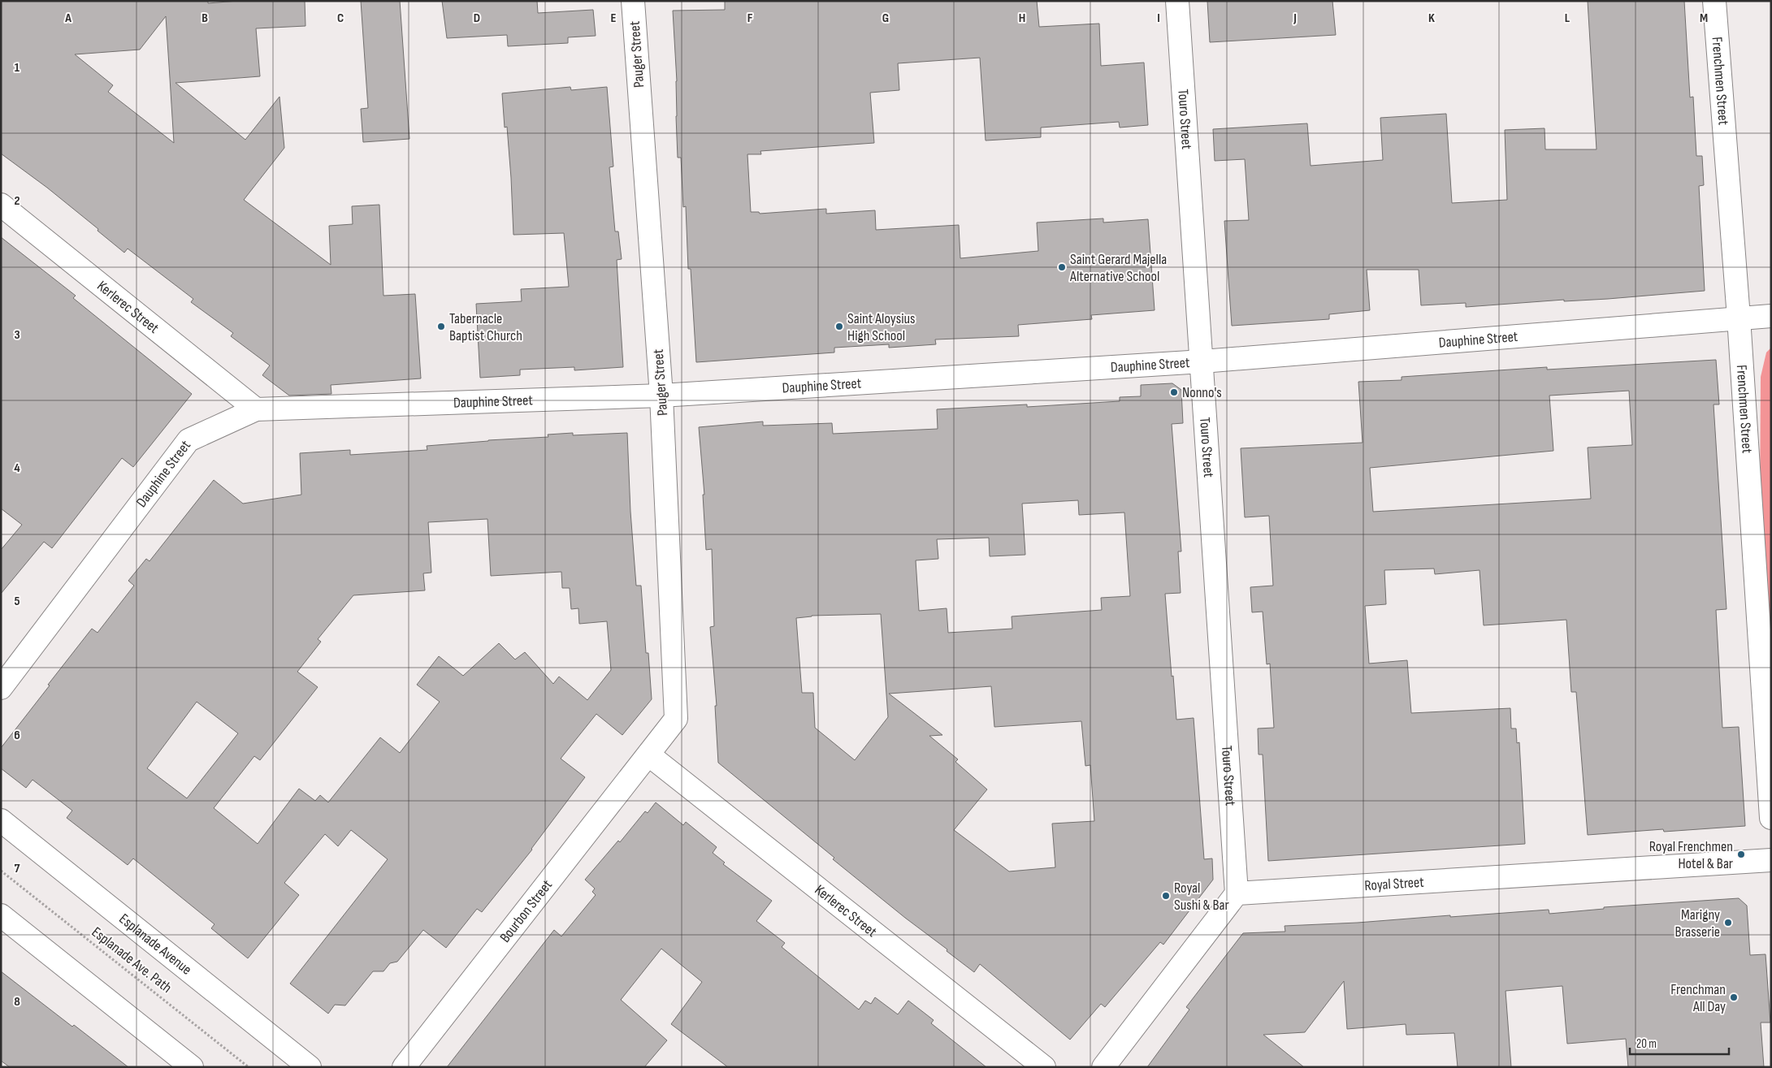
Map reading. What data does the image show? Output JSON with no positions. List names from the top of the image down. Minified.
{"streets":{"street":["Pauger Street","Frenchmen Street","Touro Street","Kerlerec Street","Dauphine Street","Royal Street","Bourbon Street","Esplanade Avenue"],"path":["Esplanade Ave. Path"]},"crossings":[["Pauger Street","Kerlerec Street"],["Pauger Street","Dauphine Street"],["Pauger Street","Bourbon Street"],["Frenchmen Street","Dauphine Street"],["Touro Street","Dauphine Street"],["Touro Street","Royal Street"],["Kerlerec Street","Dauphine Street"],["Kerlerec Street","Bourbon Street"]],"places":["Saint Gerard Majella Alternative School","Tabernacle Baptist Church","Saint Aloysius High School","Nonno's","Royal Frenchmen Hotel & Bar","Royal Sushi & Bar","Marigny Brasserie","Frenchman All Day"],"scale_bar":"20 m","grid":{"columns":["A","B","C","D","E","F","G","H","I","J","K","L","M"],"rows":["1","2","3","4","5","6","7","8"]}}
